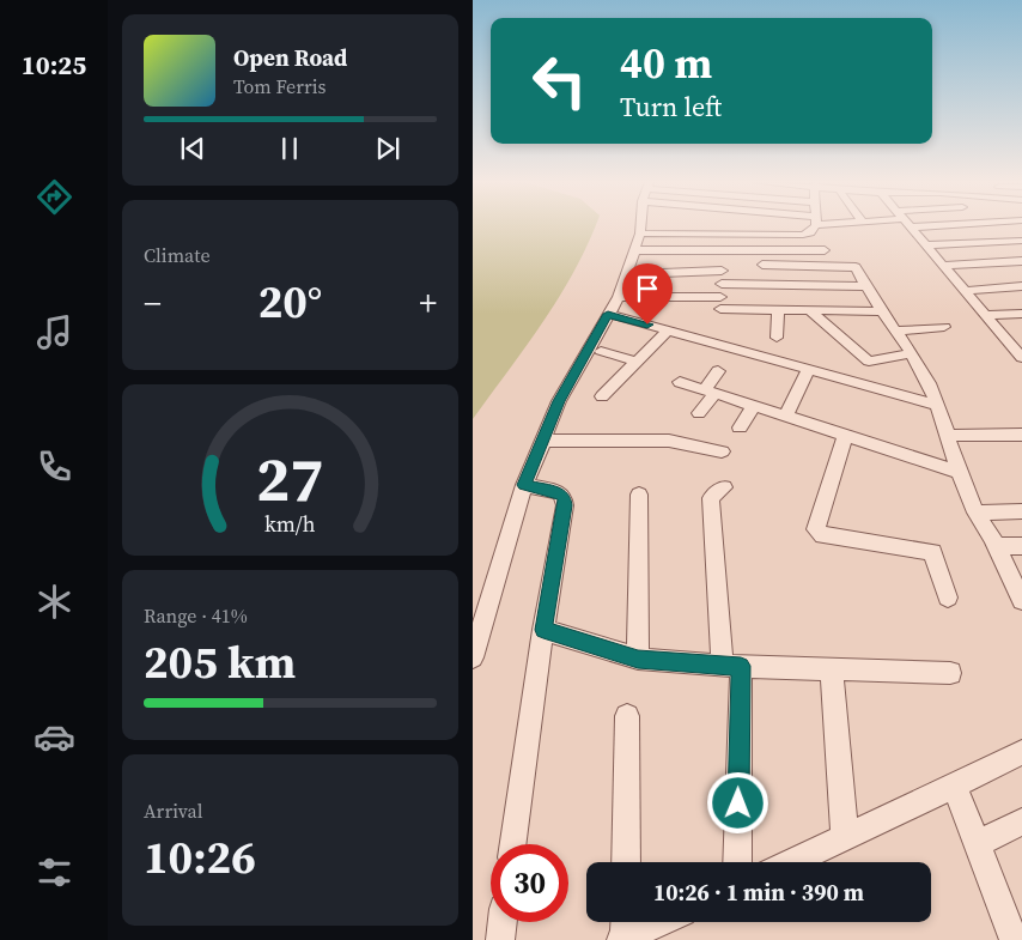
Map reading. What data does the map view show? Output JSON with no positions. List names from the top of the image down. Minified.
{"page":{"tabs":"10:25","turn":["40 m","Turn left"],"song":["Open Road","Tom Ferris"],"tile":["Climate",["Range · 41%","205 km"],["Arrival","10:26"]],"heat":["−","20°","+"],"limit":"30","trip":"10:26 · 1 min · 390 m","gauge":["27","km/h"]}}
